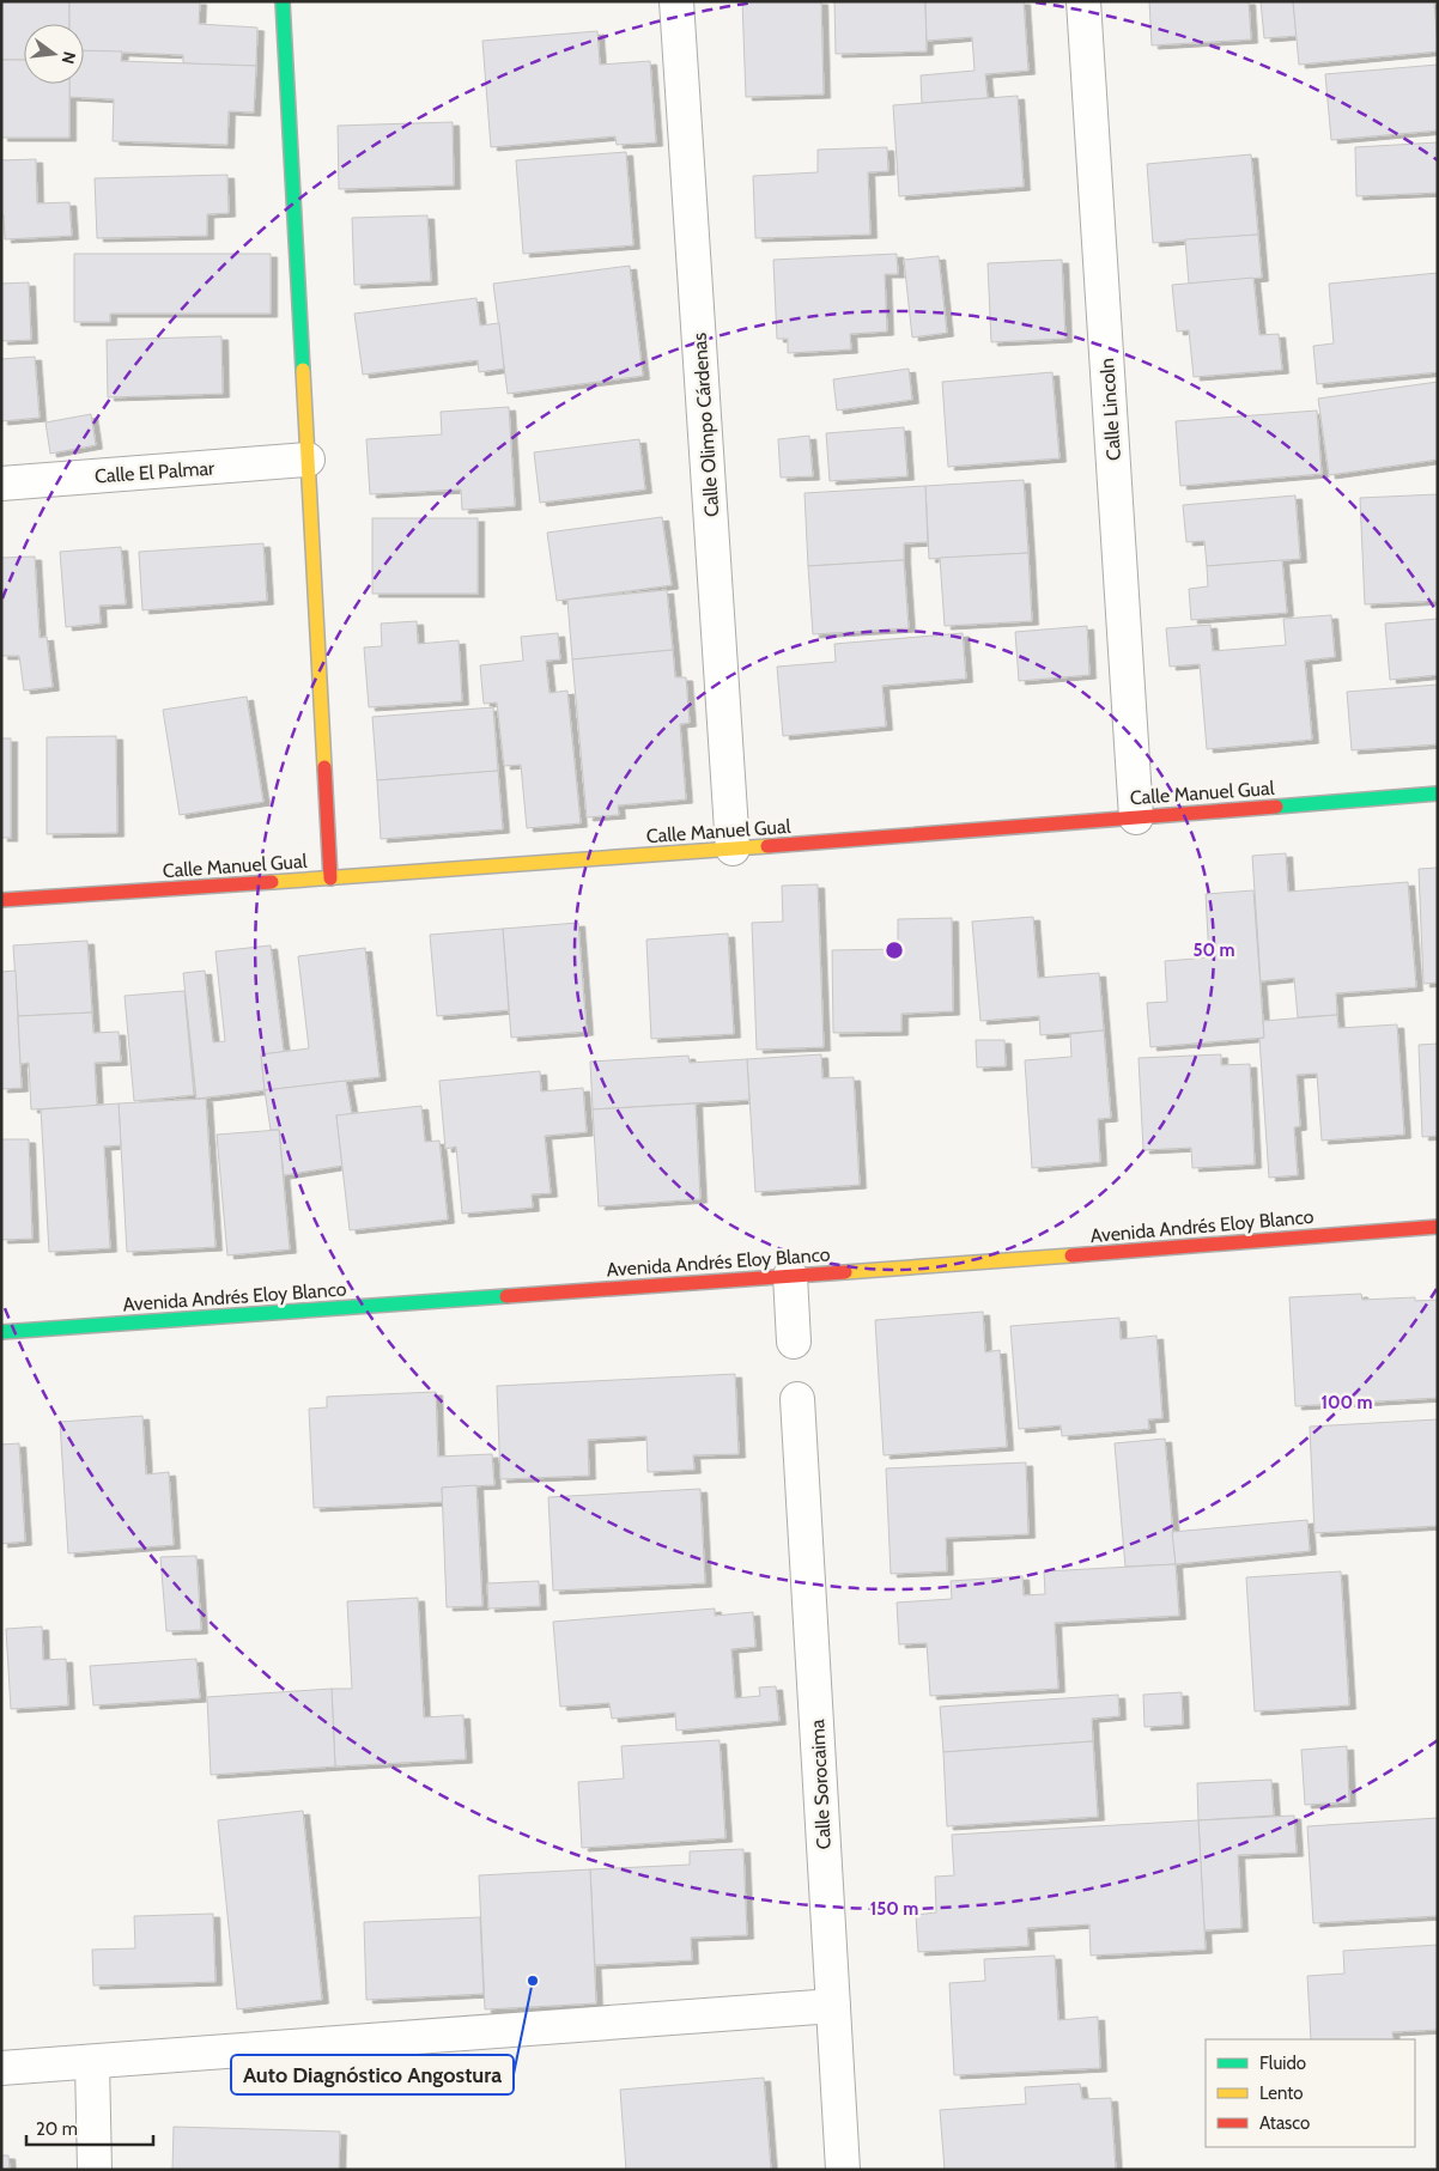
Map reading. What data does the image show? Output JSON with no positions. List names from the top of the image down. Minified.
{"streets":{"street":["Calle Lincoln","Calle Olimpo Cárdenas","Calle El Palmar","Calle Manuel Gual","Avenida Andrés Eloy Blanco","Calle Sorocaima"]},"crossings":[["Calle Lincoln","Calle Manuel Gual"],["Calle Olimpo Cárdenas","Calle Manuel Gual"]],"places":["Auto Diagnóstico Angostura"],"legend":["Fluido","Lento","Atasco"],"scale_bar":"20 m","north":"right","rings":["50 m","100 m","150 m"]}
